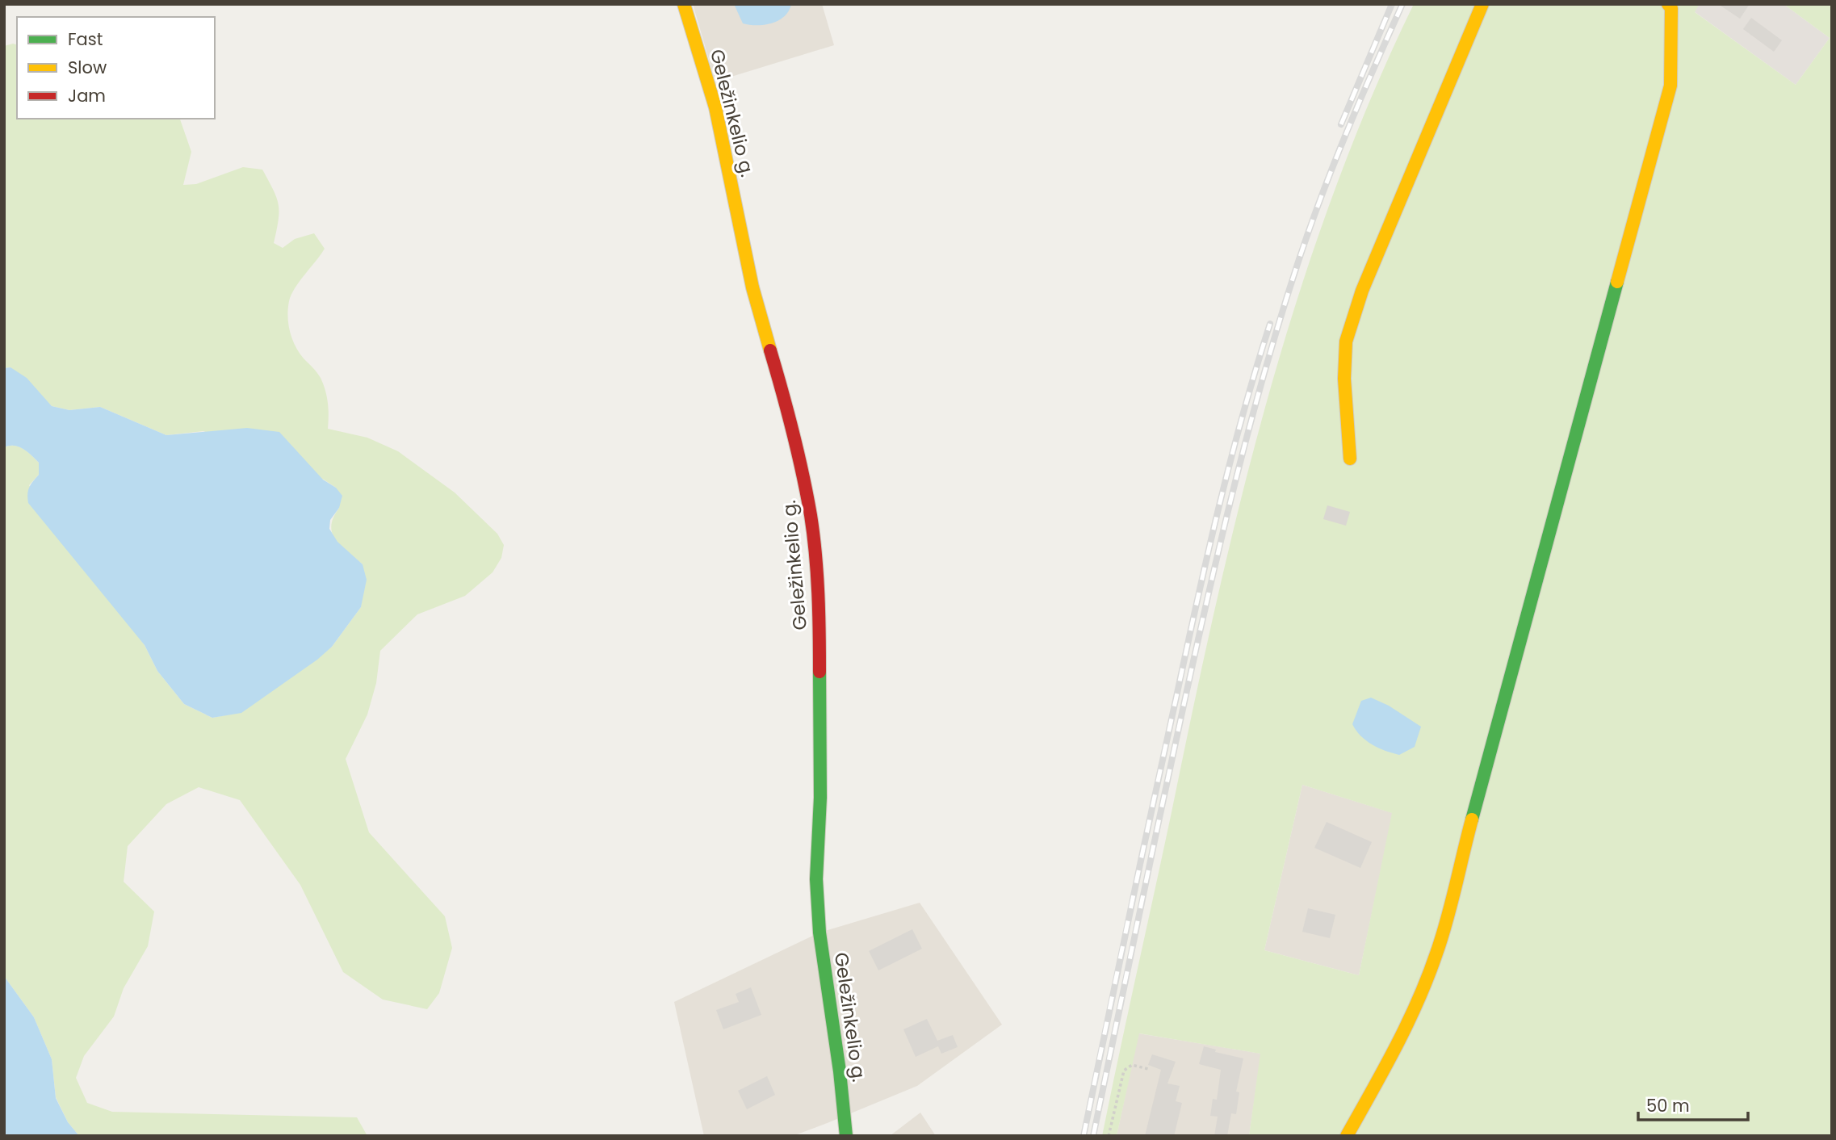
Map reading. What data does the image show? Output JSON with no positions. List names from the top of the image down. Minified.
{"streets":{"street":["Geležinkelio g."]},"legend":["Fast","Slow","Jam"],"scale_bar":"50 m"}
